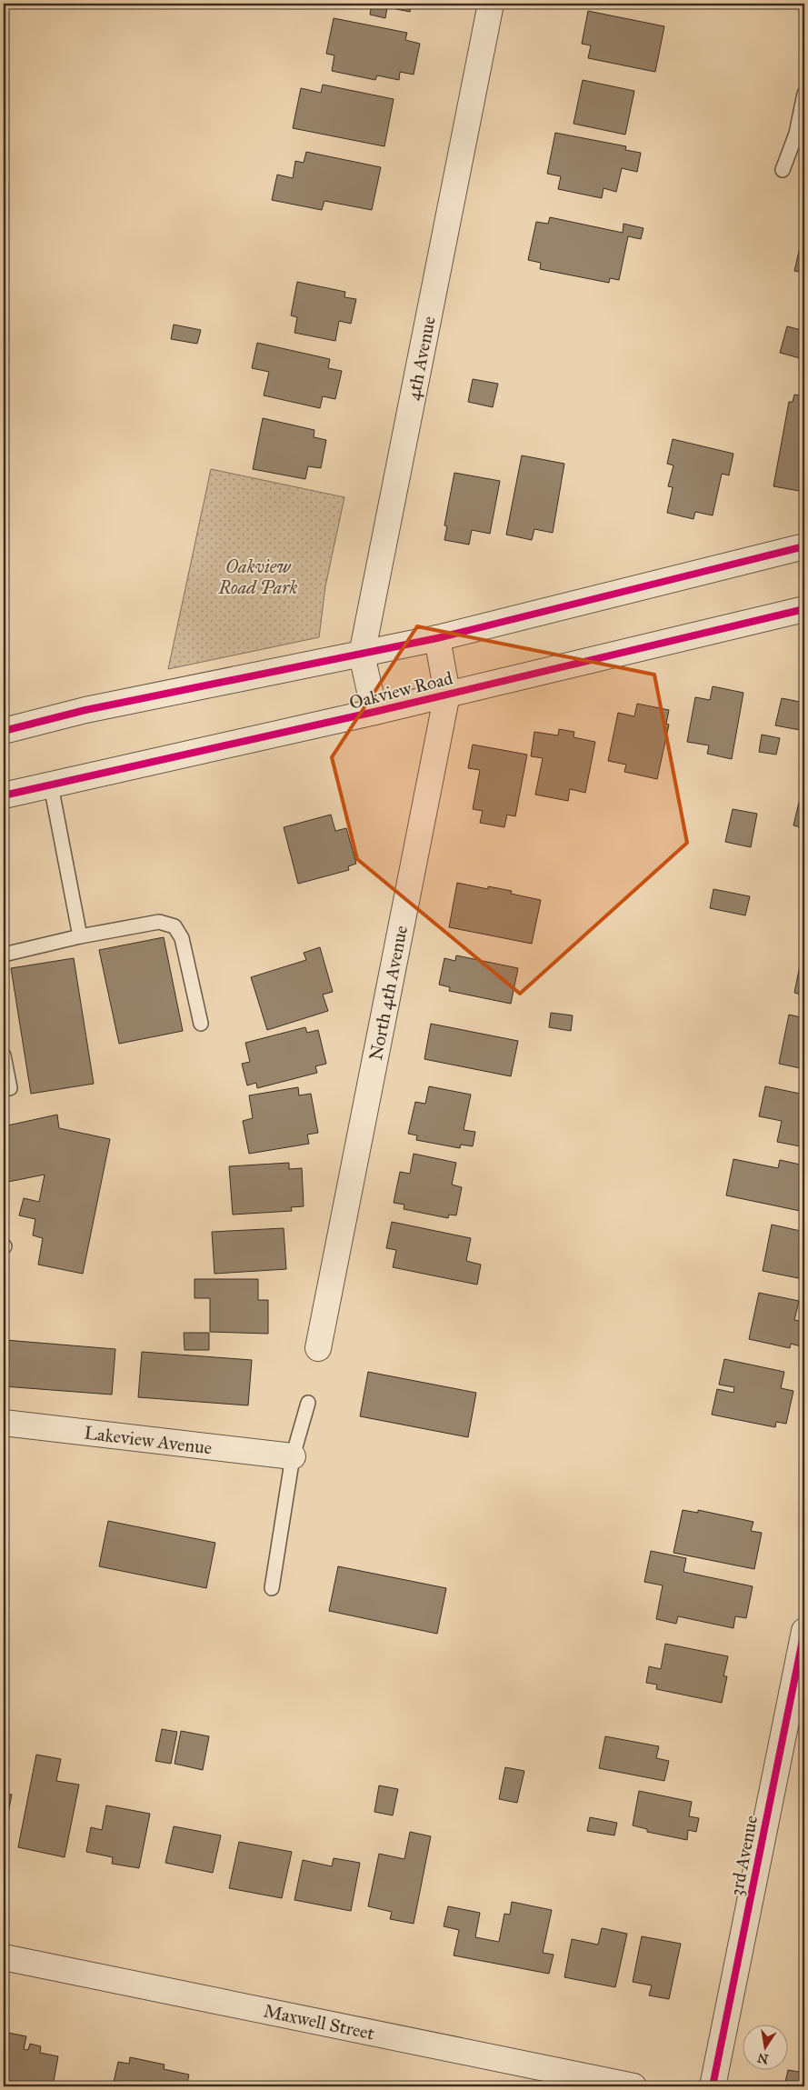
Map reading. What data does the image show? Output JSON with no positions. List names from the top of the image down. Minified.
{"streets":{"street":["4th Avenue","Oakview Road","North 4th Avenue","Lakeview Avenue","3rd Avenue","Maxwell Street"]},"crossings":[["4th Avenue","Oakview Road"],["Oakview Road","North 4th Avenue"]],"parks":["Oakview Road Park"],"north":"bottom"}
